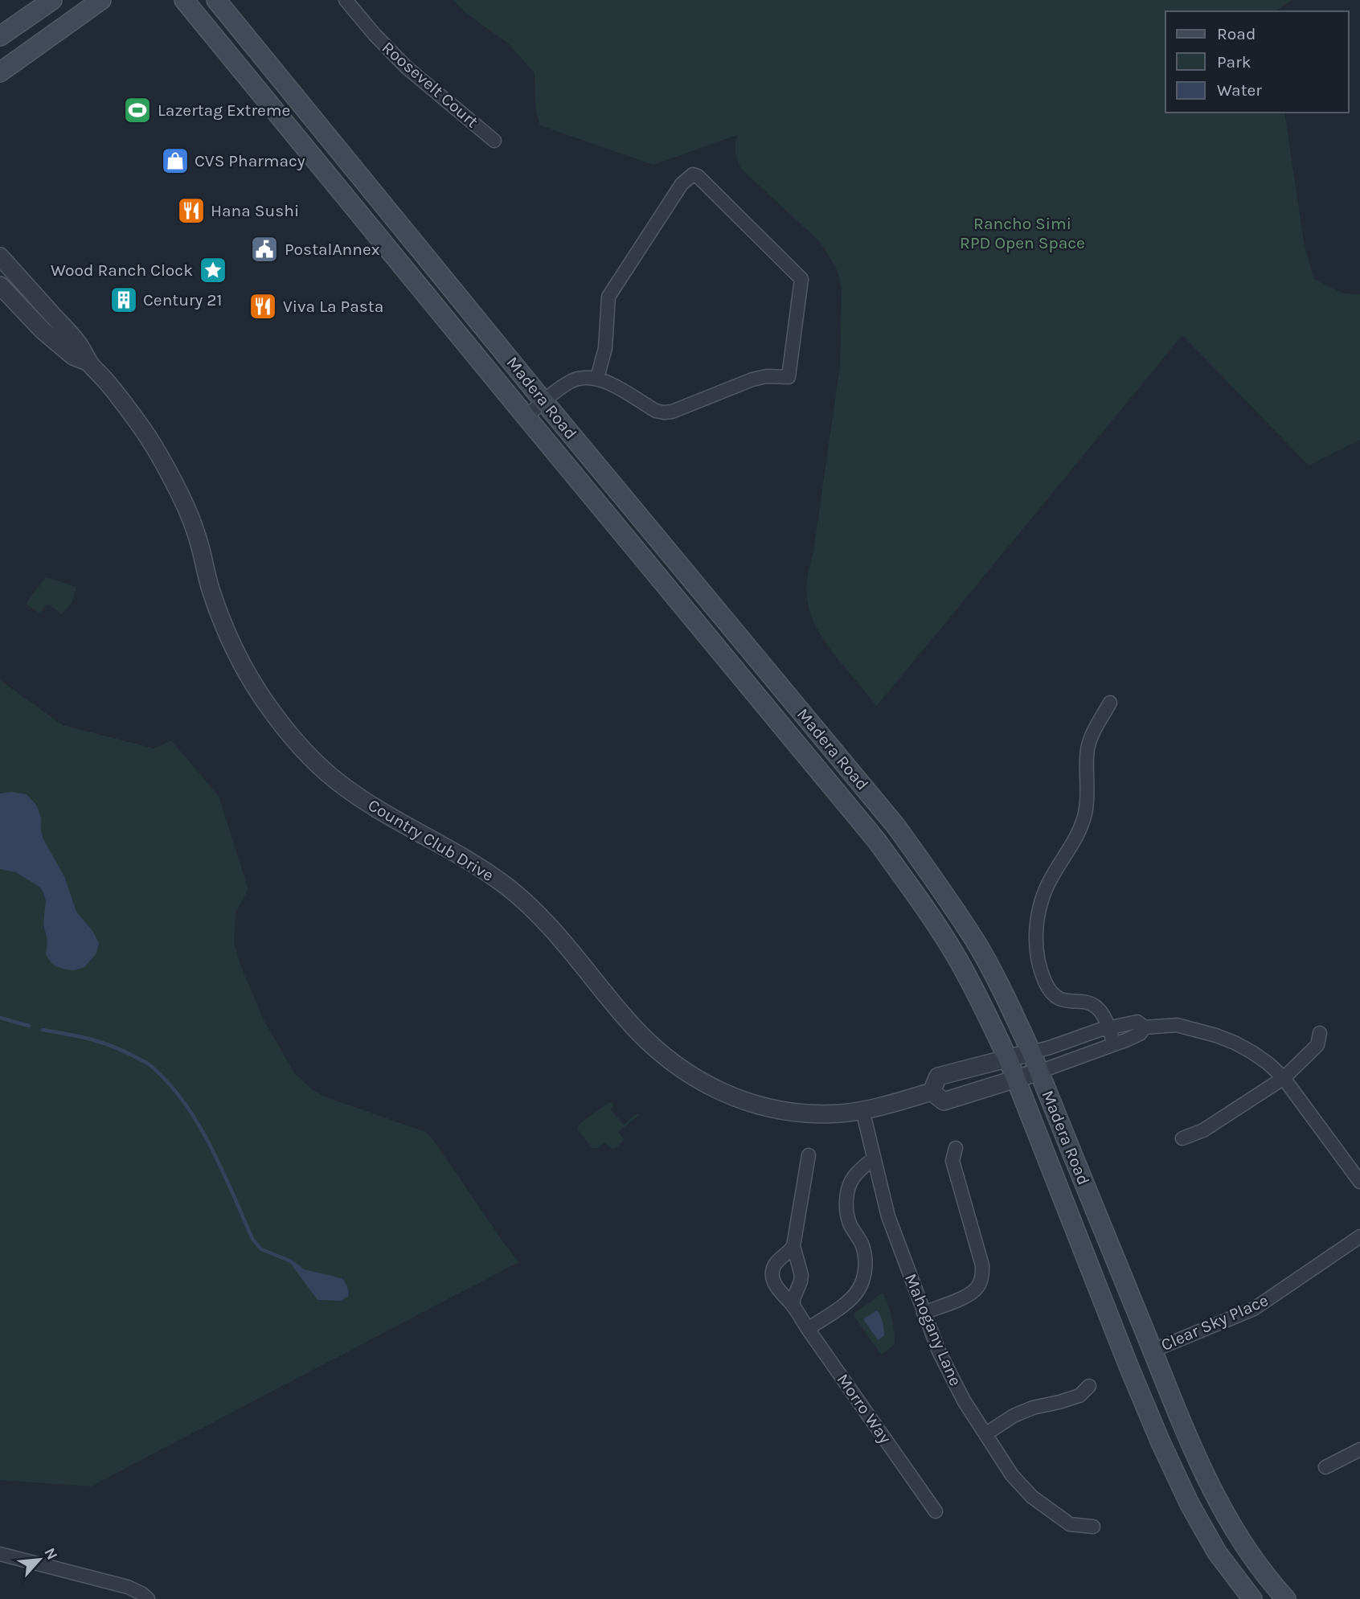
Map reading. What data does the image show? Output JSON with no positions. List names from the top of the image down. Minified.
{"streets":{"main road":["Madera Road"],"street":["Roosevelt Court","Country Club Drive","Clear Sky Place","Mahogany Lane","Morro Way"]},"crossings":[["Madera Road","Clear Sky Place"],["Country Club Drive","Mahogany Lane"]],"parks":["Rancho Simi RPD Open Space"],"places":{"sports":["Lazertag Extreme"],"shop":["CVS Pharmacy"],"restaurant":["Hana Sushi","Viva La Pasta"],"public building":["PostalAnnex"],"place":["Wood Ranch Clock"],"building":["Century 21"]},"legend":["Road","Park","Water"],"north":"top right"}
